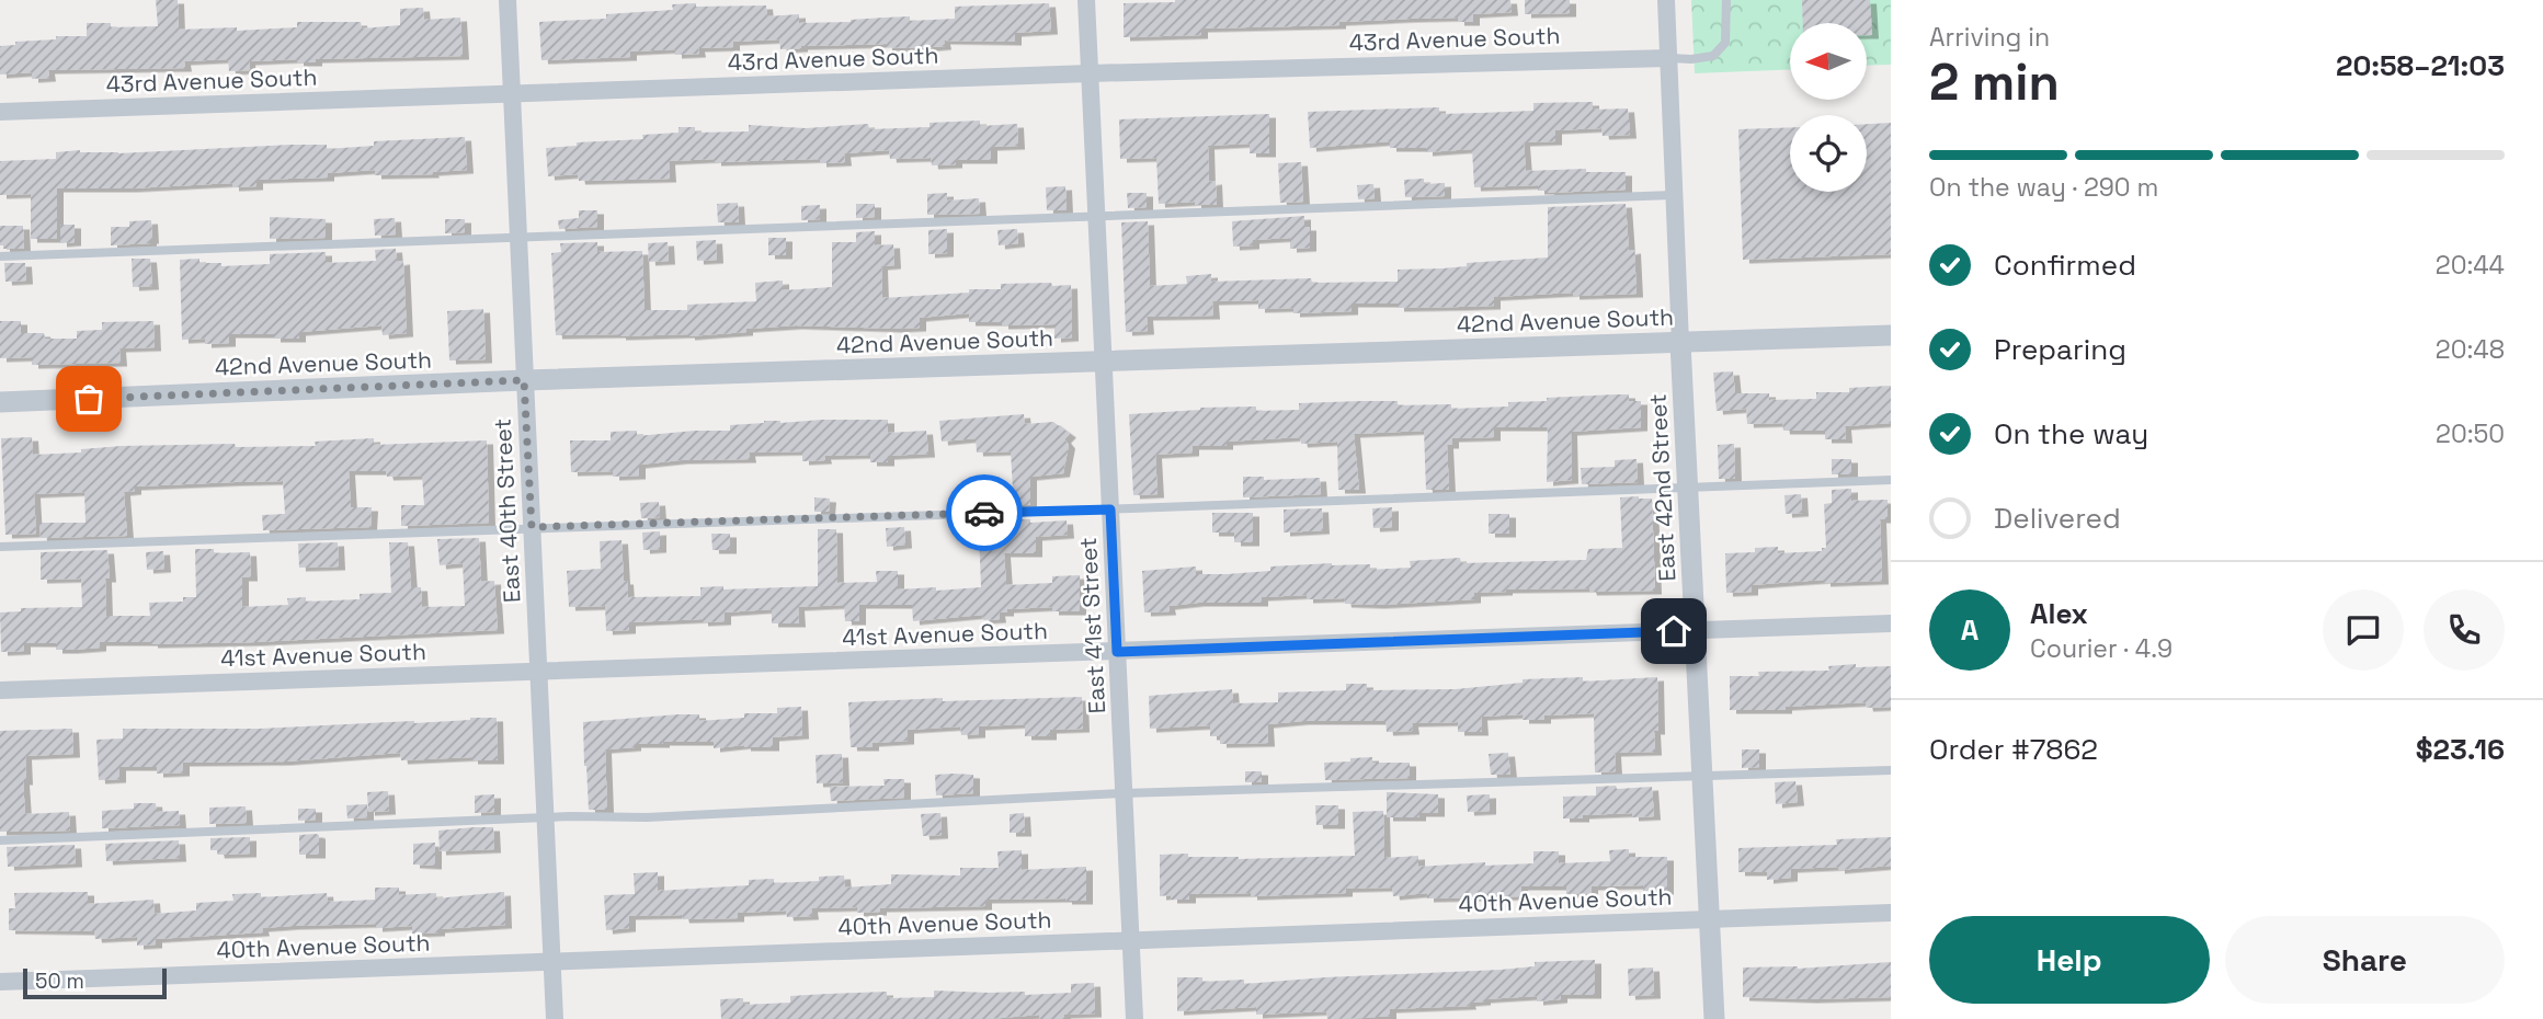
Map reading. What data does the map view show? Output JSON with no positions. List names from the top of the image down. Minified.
{"streets":{"street":["43rd Avenue South","42nd Avenue South","East 42nd Street","East 40th Street","East 41st Street","41st Avenue South","40th Avenue South"]},"crossings":[["43rd Avenue South","East 42nd Street"],["43rd Avenue South","East 40th Street"],["43rd Avenue South","East 41st Street"],["42nd Avenue South","East 42nd Street"],["42nd Avenue South","East 40th Street"],["42nd Avenue South","East 41st Street"],["East 42nd Street","41st Avenue South"],["East 42nd Street","40th Avenue South"],["East 40th Street","41st Avenue South"],["East 40th Street","40th Avenue South"],["East 41st Street","41st Avenue South"],["East 41st Street","40th Avenue South"]],"scale_bar":"50 m","north":"left","page":{"heading":["2 min","Arriving in","20:58–21:03"],"panel":["Alex","Courier · 4.9","Order #7862","$23.16"],"bar":"On the way · 290 m","list":[["Confirmed","20:44"],["Preparing","20:48"],["On the way","20:50"],"Delivered"],"round":"A","buttons":["Help","Share"],"scale":"50 m"}}
